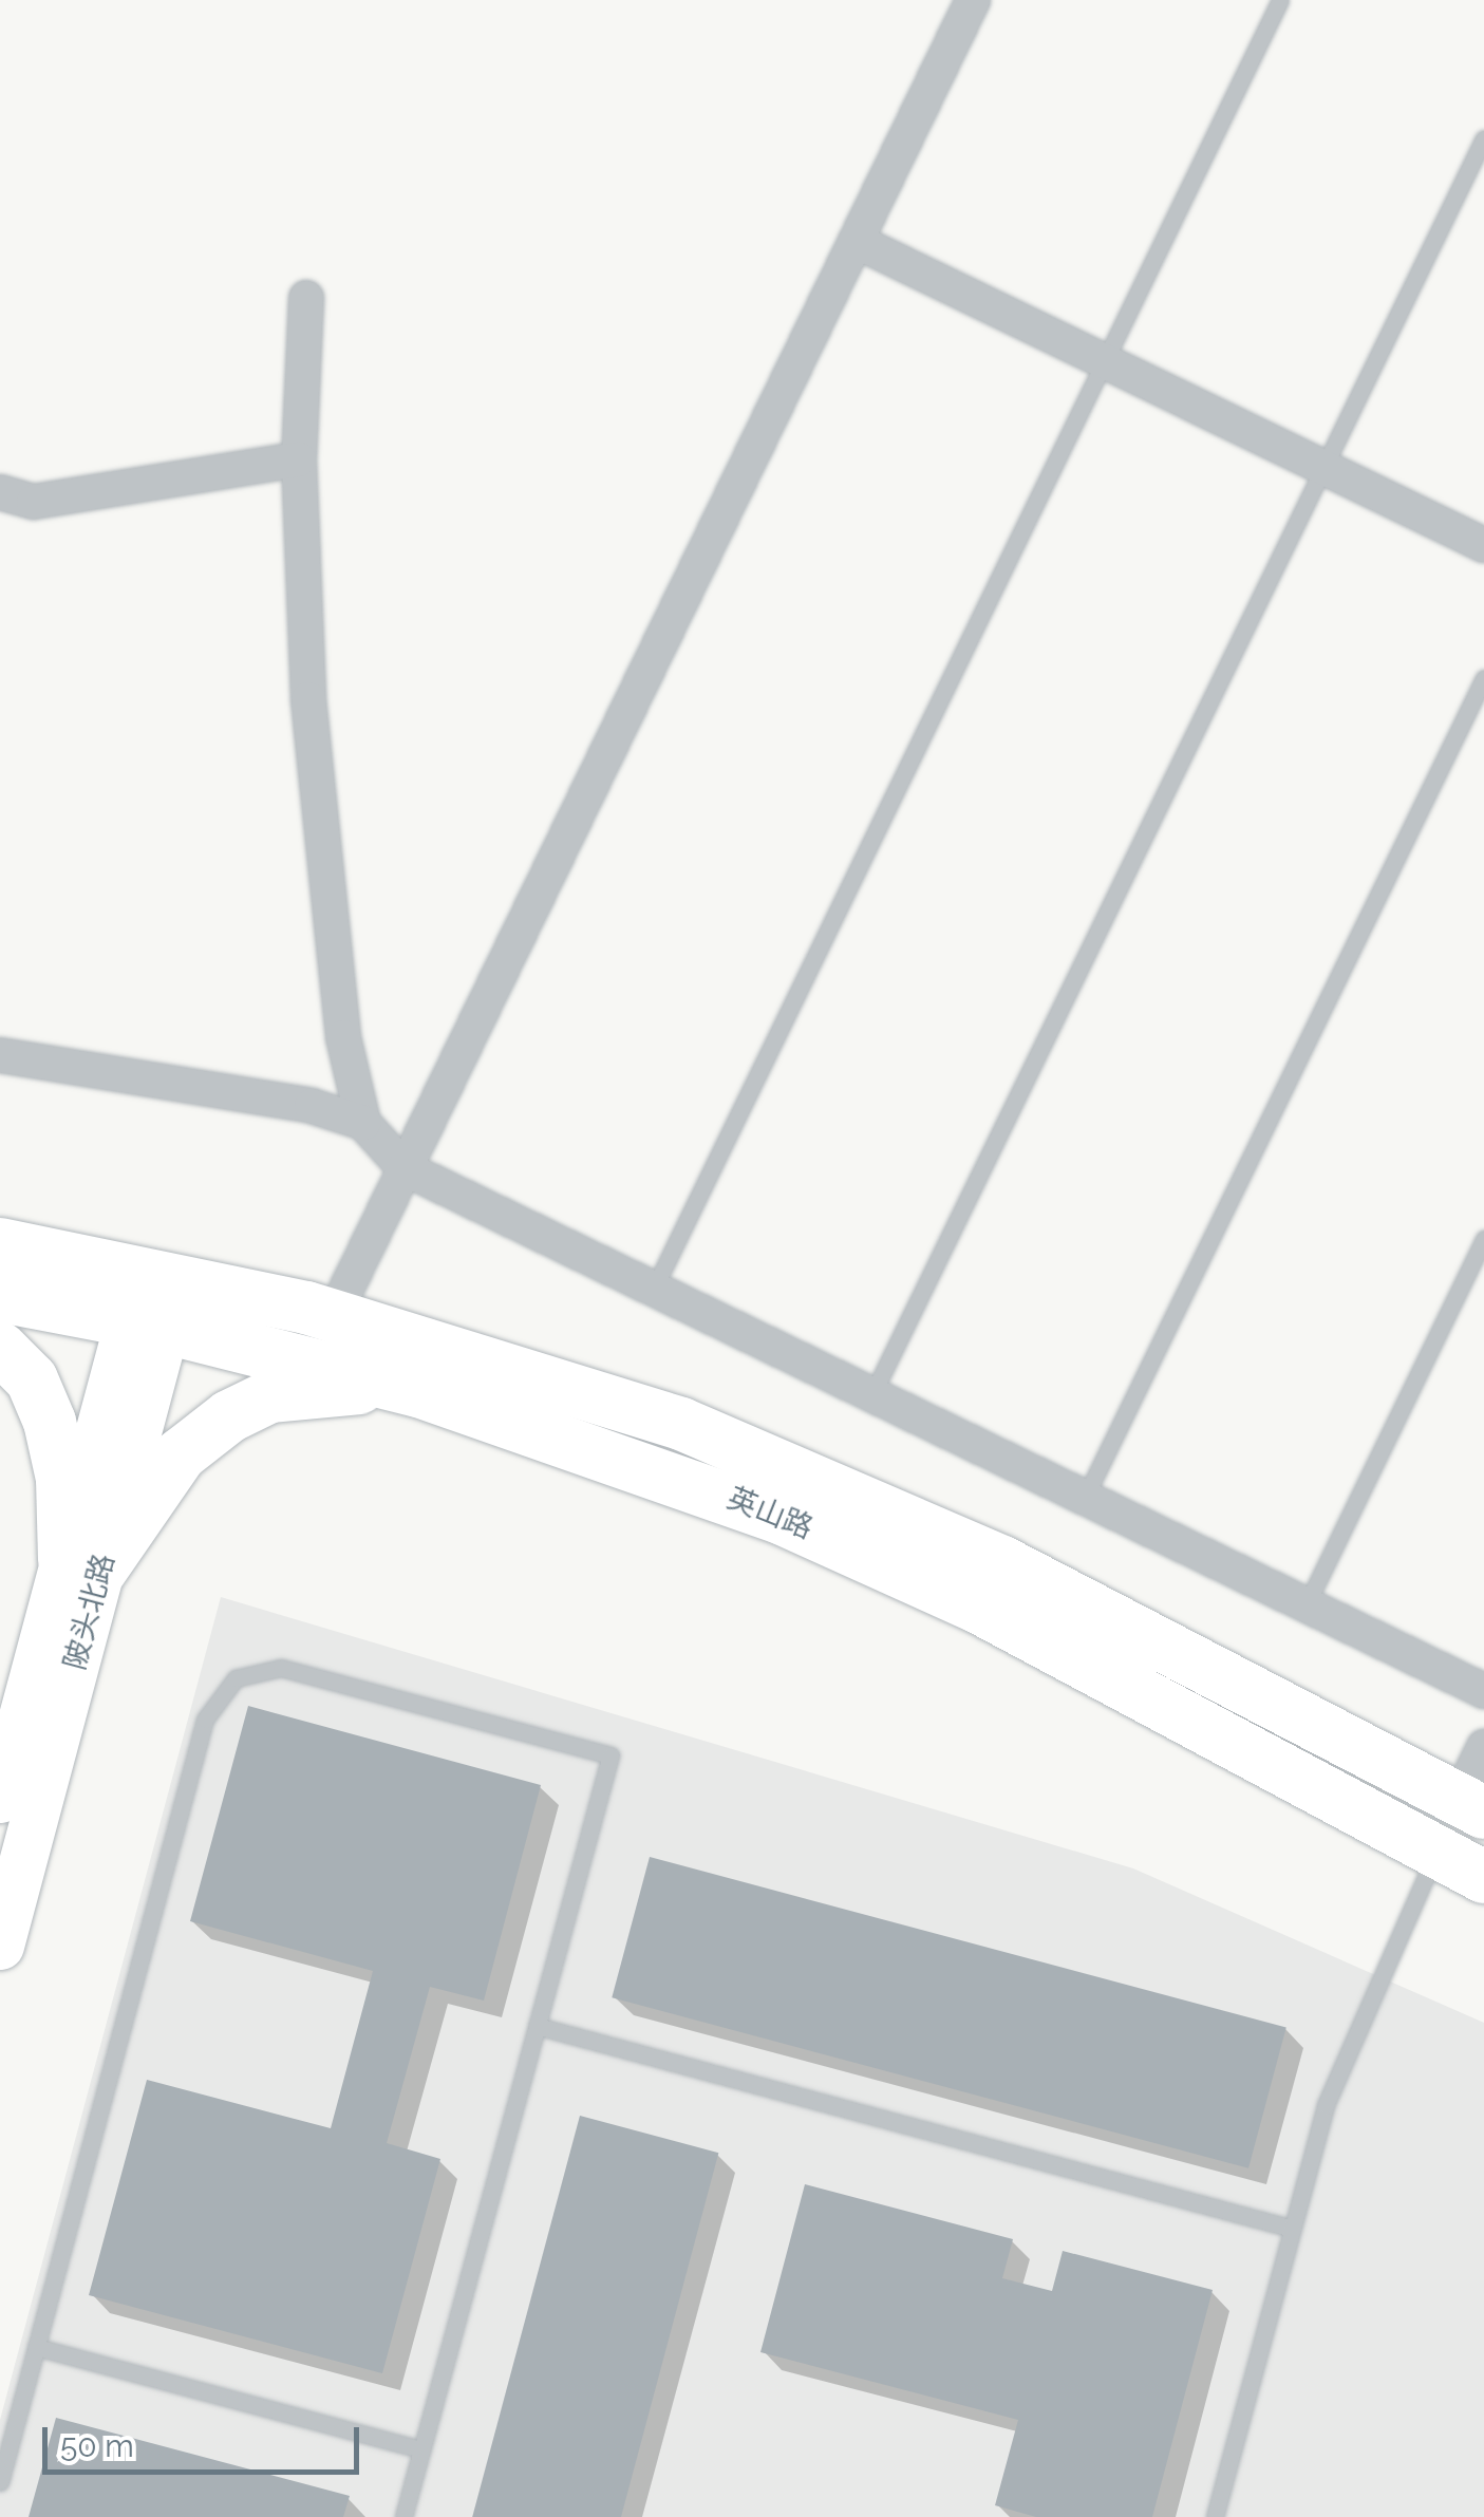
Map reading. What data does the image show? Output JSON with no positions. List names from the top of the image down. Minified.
{"streets":{"main road":["英山路","陂头北路"]},"crossings":[["英山路","陂头北路"]],"scale_bar":"50 m"}
